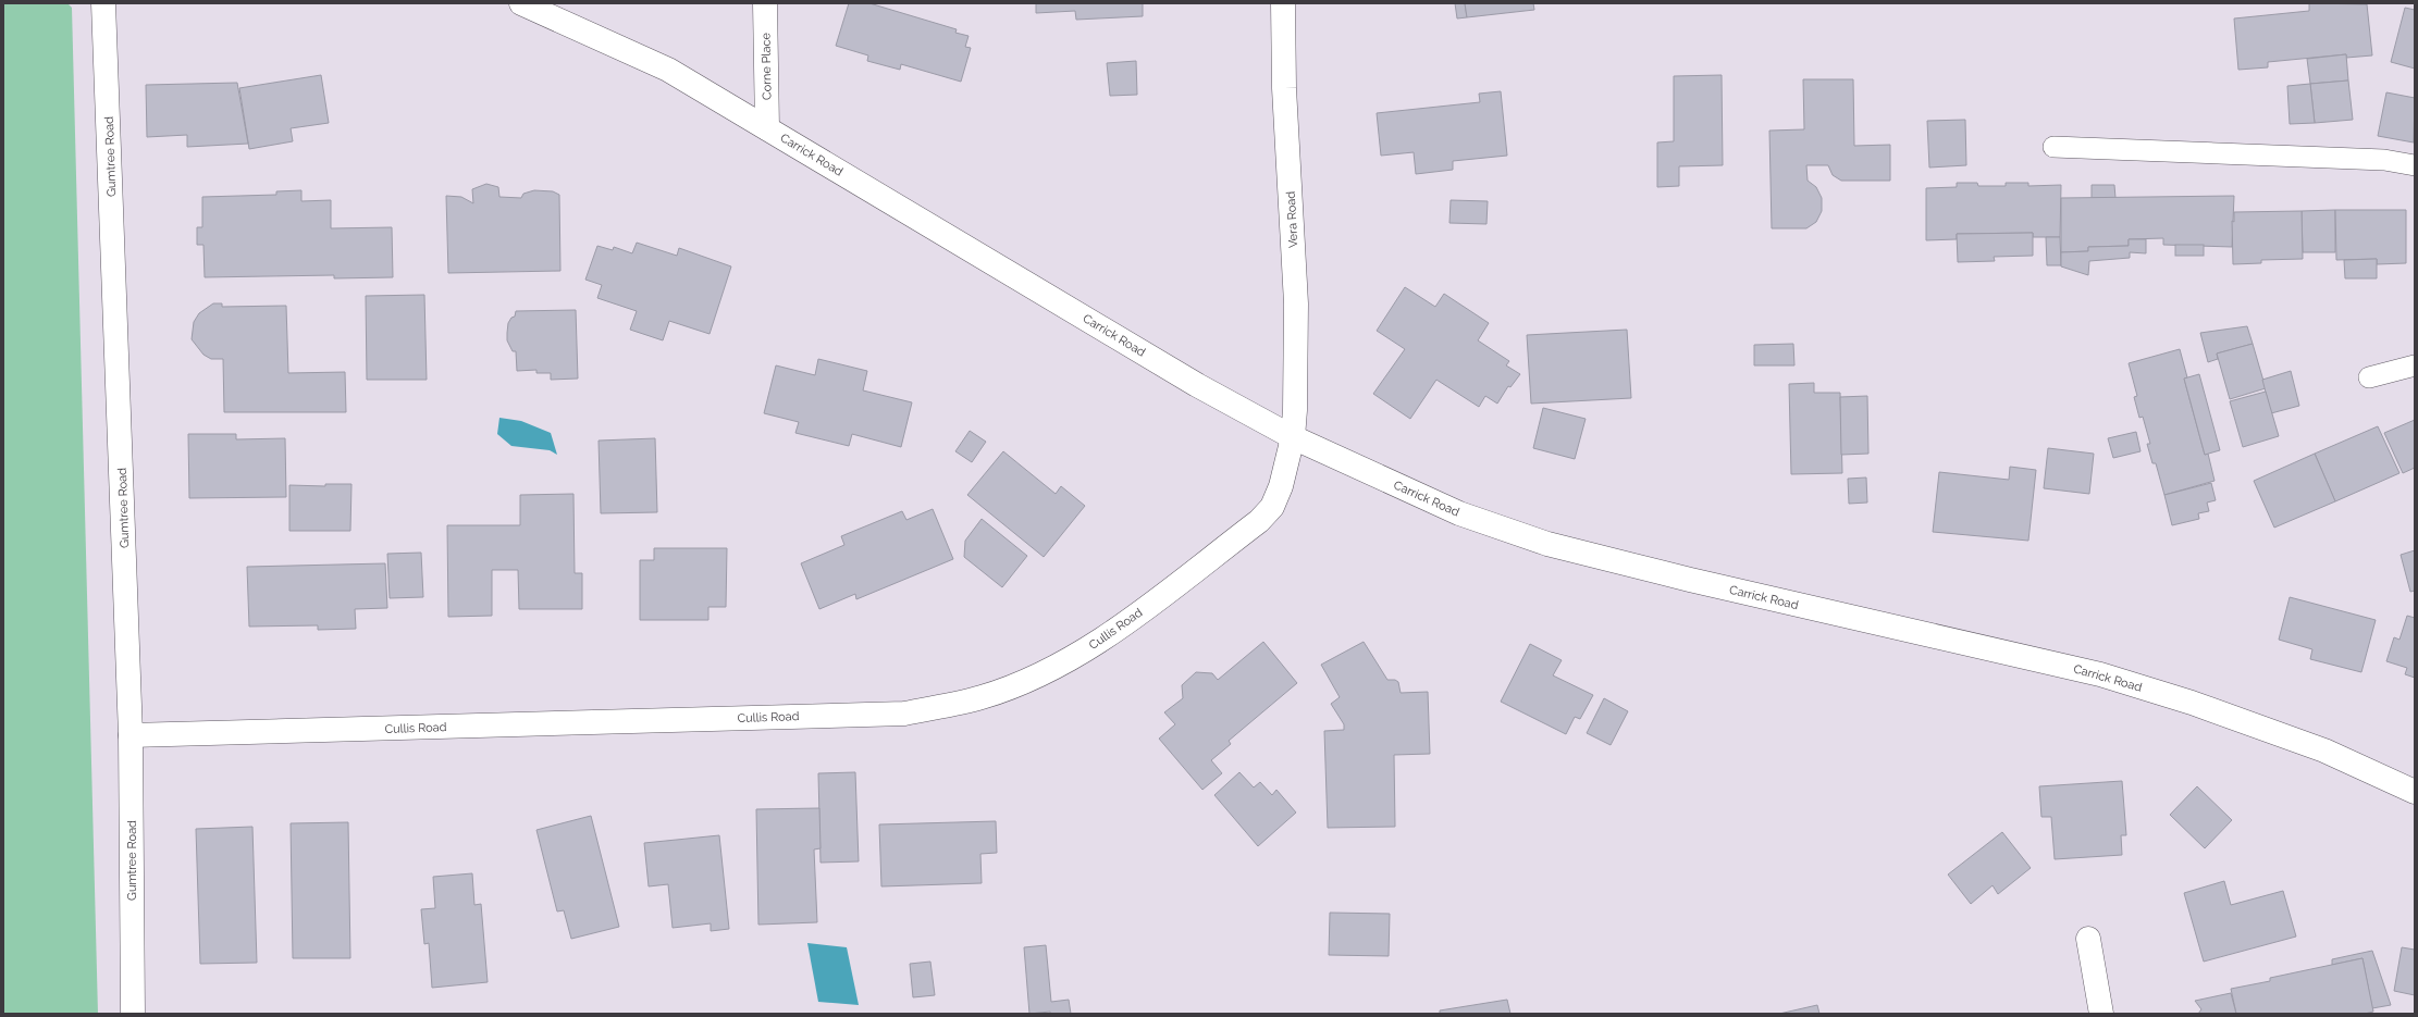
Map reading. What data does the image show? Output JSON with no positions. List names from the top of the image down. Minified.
{"streets":{"street":["Corne Place","Carrick Road","Gumtree Road","Vera Road","Cullis Road"]},"crossings":[["Corne Place","Carrick Road"],["Carrick Road","Vera Road"],["Carrick Road","Cullis Road"],["Gumtree Road","Cullis Road"],["Vera Road","Cullis Road"]]}
